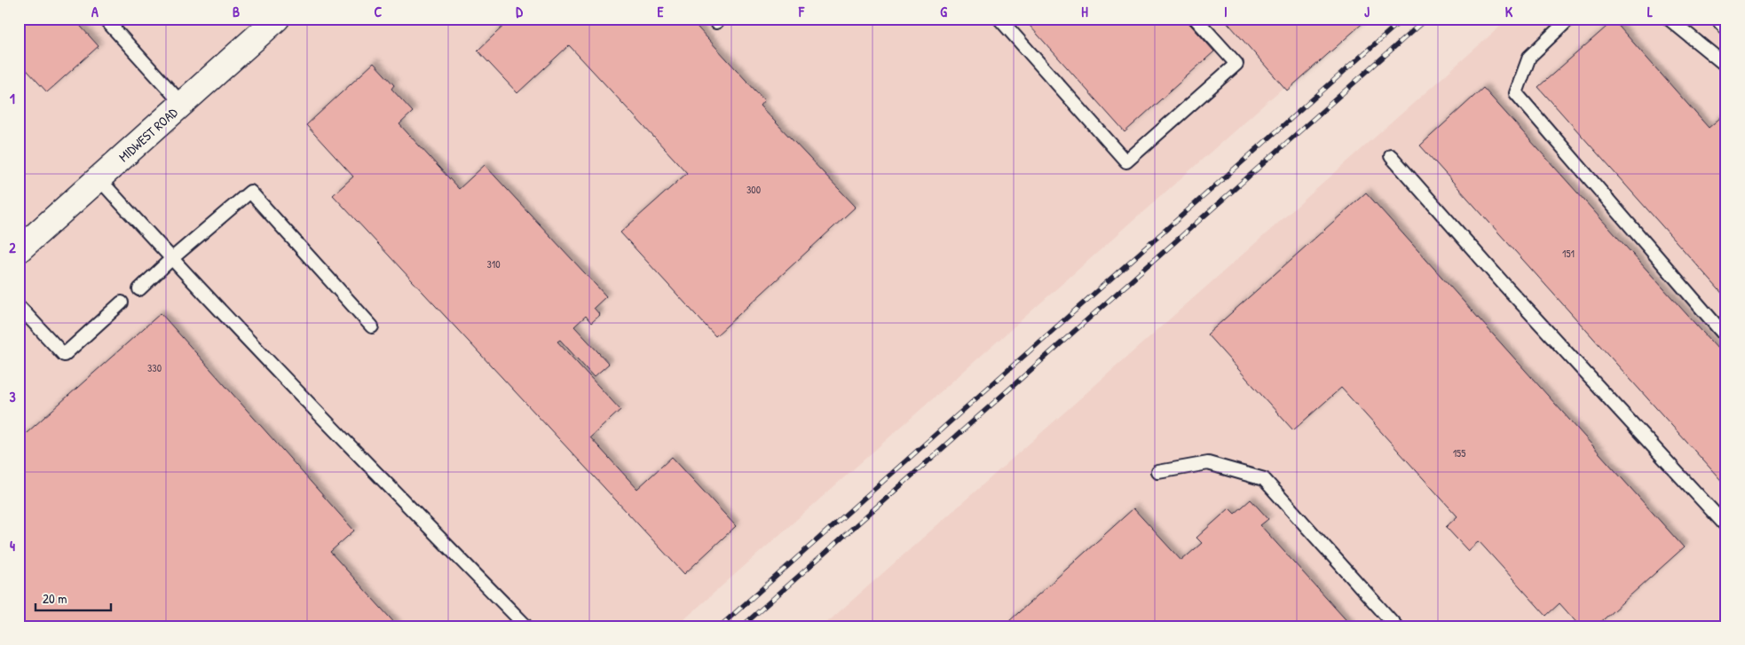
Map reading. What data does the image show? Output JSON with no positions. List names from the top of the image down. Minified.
{"streets":{"street":["MIDWEST ROAD"]},"house_numbers":["300","151","310","330","155"],"scale_bar":"20 m","grid":{"columns":["A","B","C","D","E","F","G","H","I","J","K","L"],"rows":["1","2","3","4"]}}
